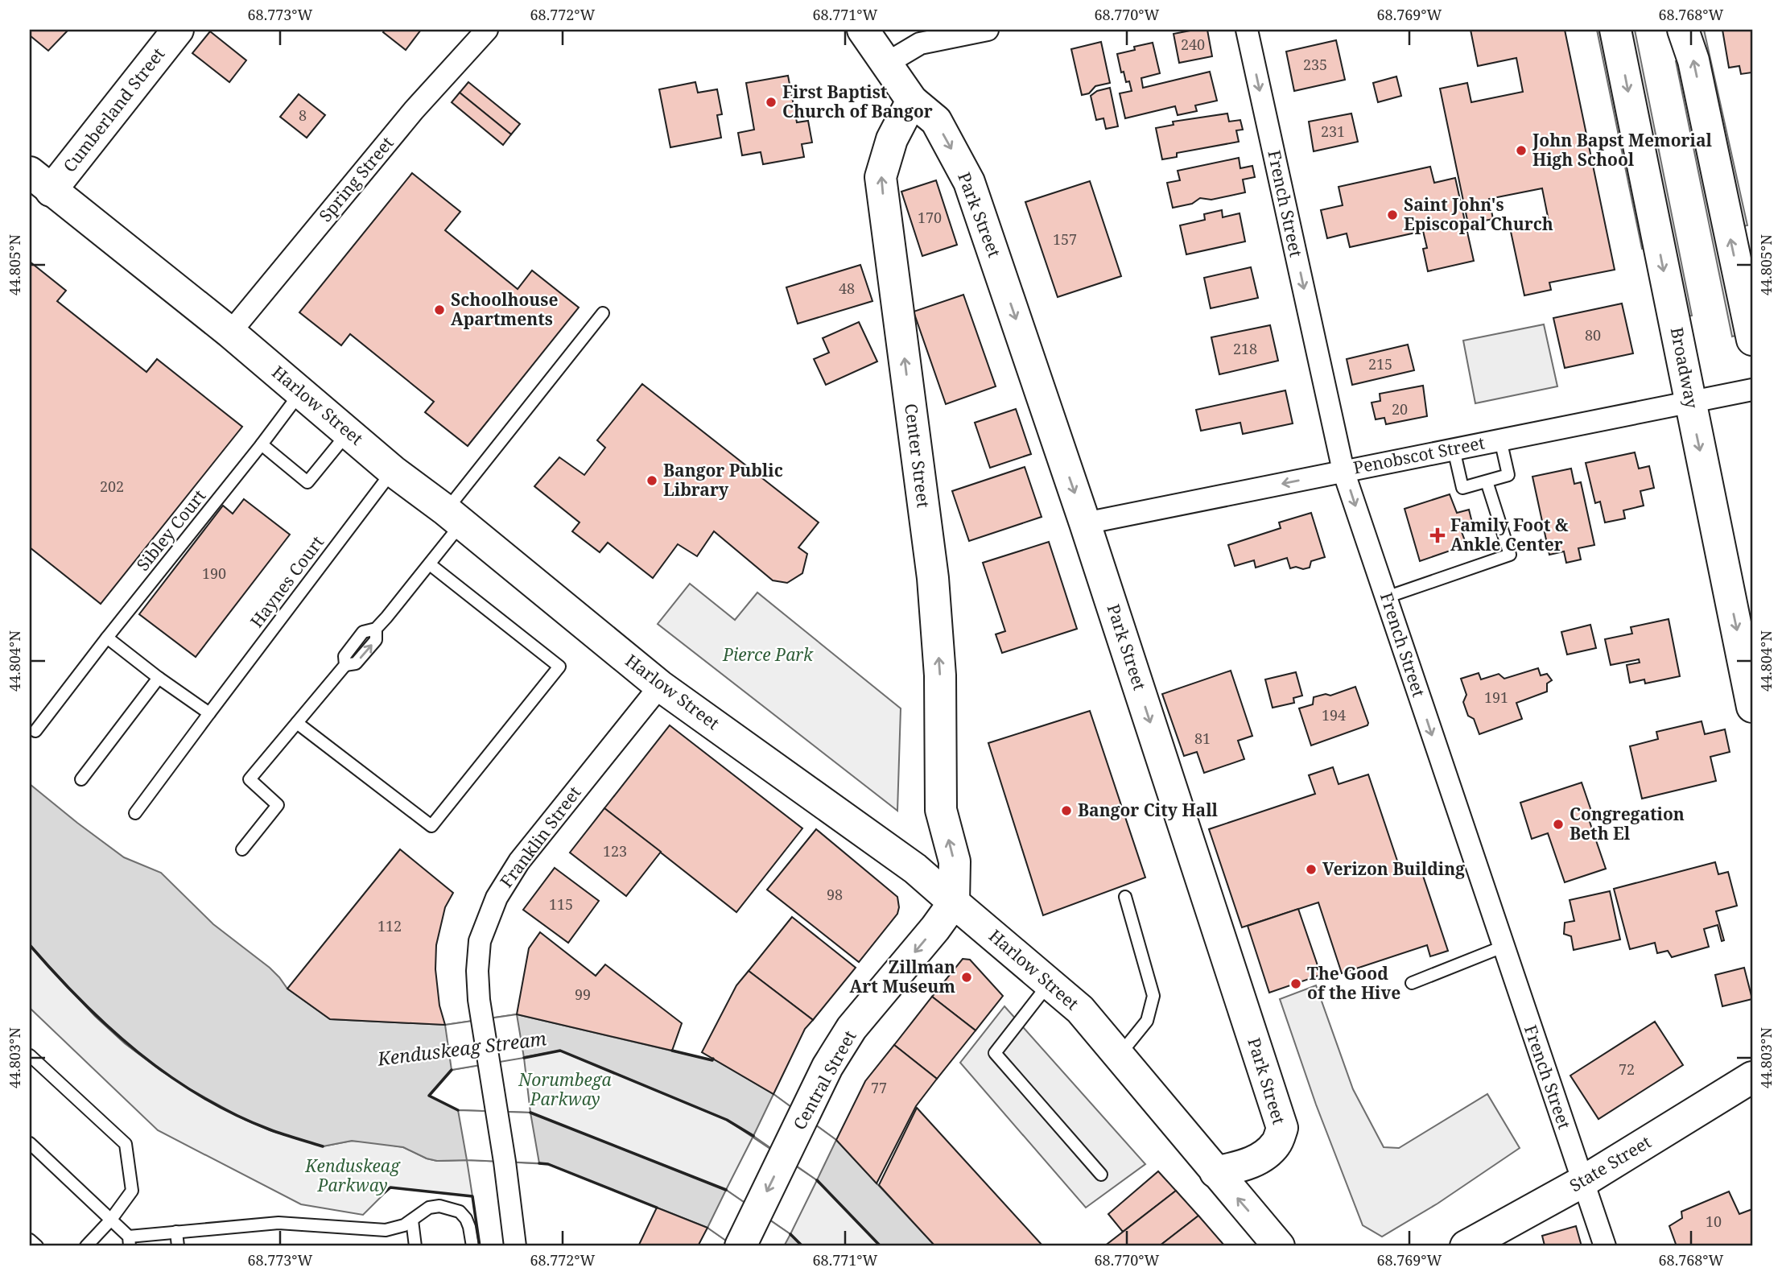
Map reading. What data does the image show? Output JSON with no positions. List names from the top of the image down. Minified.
{"streets":{"street":["Cumberland Street","Spring Street","French Street","Park Street","Broadway","Harlow Street","Center Street","Penobscot Street","Franklin Street","Central Street","State Street"],"lane":["Sibley Court","Haynes Court"]},"crossings":[["Cumberland Street","Harlow Street"],["Spring Street","Harlow Street"],["French Street","Penobscot Street"],["French Street","State Street"],["Park Street","Harlow Street"],["Park Street","Center Street"],["Park Street","Penobscot Street"],["Broadway","Penobscot Street"],["Harlow Street","Center Street"],["Harlow Street","Sibley Court"],["Harlow Street","Haynes Court"],["Harlow Street","Franklin Street"],["Harlow Street","Central Street"],["Center Street","Central Street"]],"one_way":["French Street","Park Street","Center Street","Penobscot Street","Central Street"],"water":["Kenduskeag Stream"],"parks":["Pierce Park","Norumbega Parkway","Kenduskeag Parkway"],"places":{"other":["First Baptist Church of Bangor","John Bapst Memorial High School","Saint John's Episcopal Church","Schoolhouse Apartments","Bangor Public Library","Bangor City Hall","Congregation Beth El","Verizon Building","Zillman Art Museum","The Good of the Hive"],"health":["Family Foot & Ankle Center"]},"house_numbers":["240","235","8","231","170","157","48","80","218","215","20","202","190","191","194","81","123","98","115","112","99","72","77","10"],"coordinates":["68.773°W","68.772°W","68.771°W","68.770°W","68.769°W","68.768°W","44.805°N","44.804°N","44.803°N"]}
